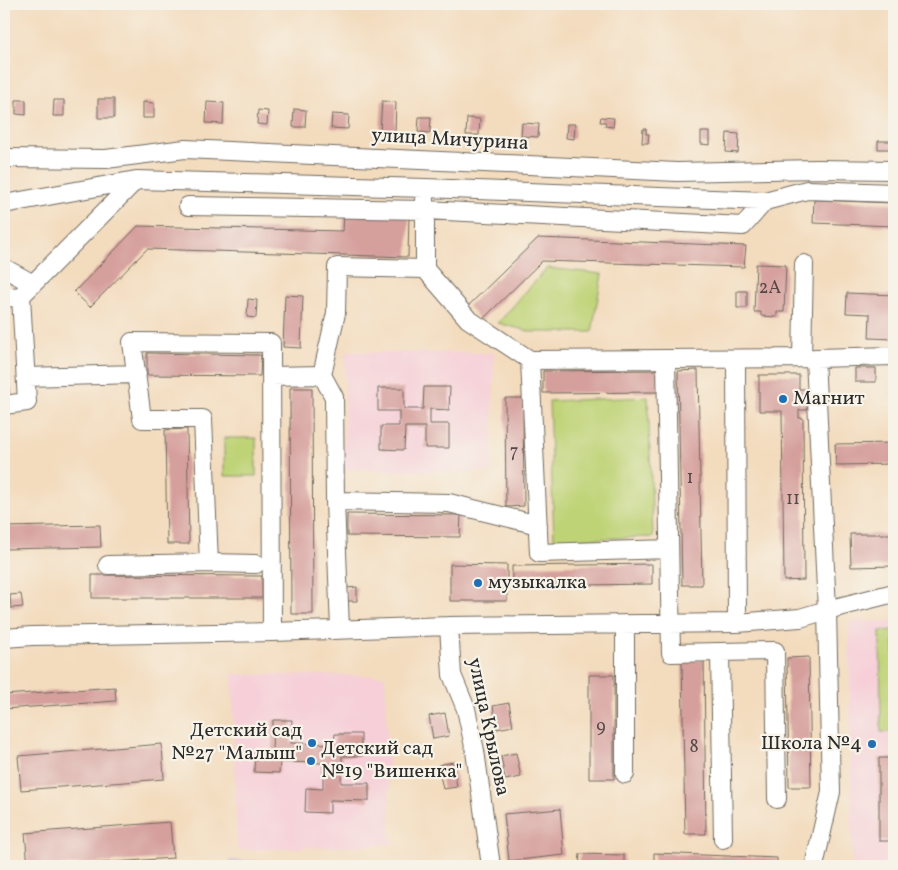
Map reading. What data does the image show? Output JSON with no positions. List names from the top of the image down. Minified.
{"streets":{"street":["улица Мичурина","улица Крылова"]},"places":["Магнит","музыкалка","Детский сад №27 \"Малыш\"","Школа №4","Детский сад №19 \"Вишенка\""],"house_numbers":["2А","7","1","11","9","8"]}
